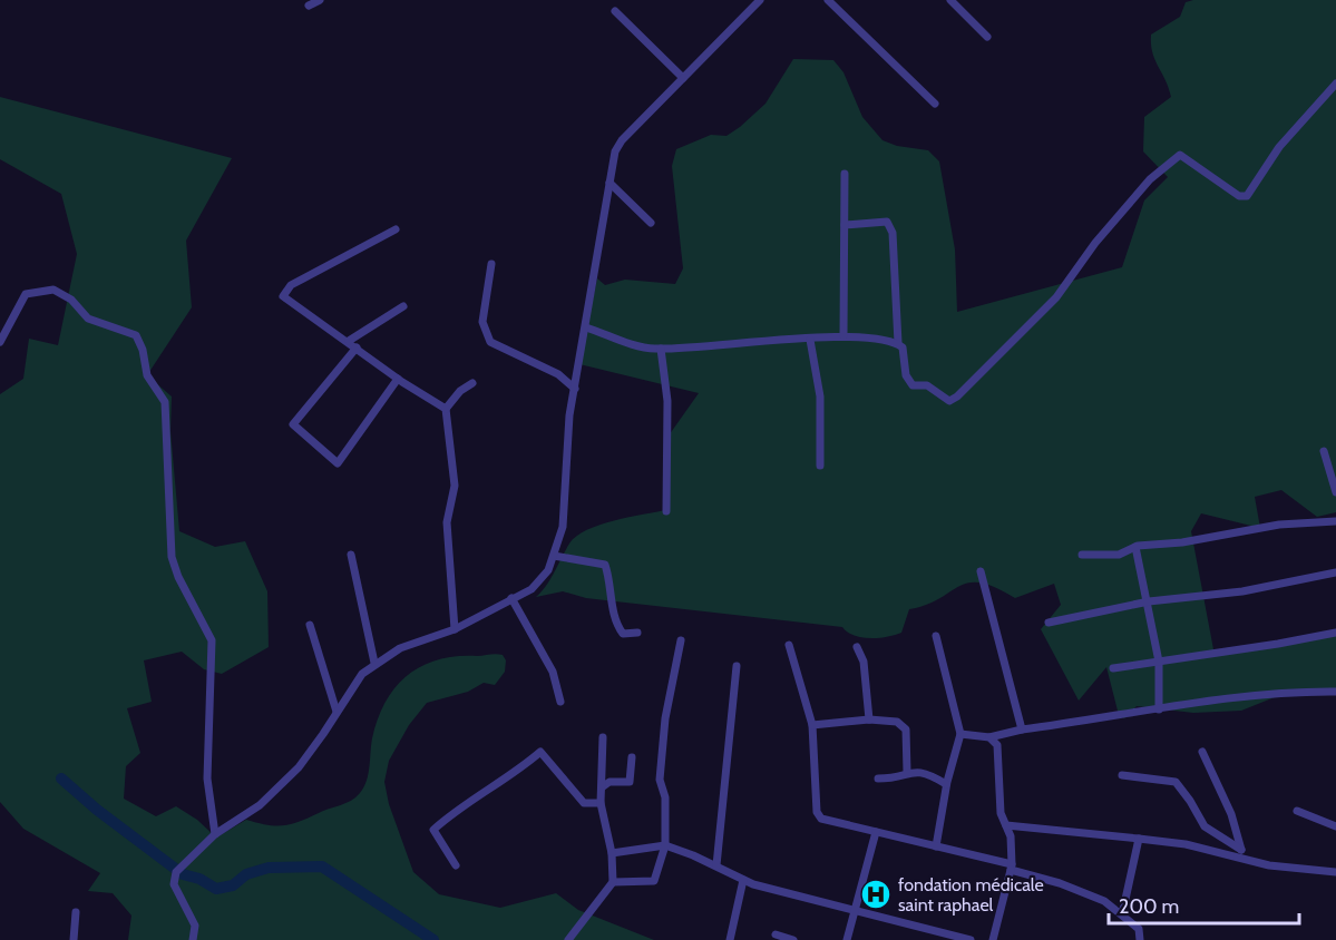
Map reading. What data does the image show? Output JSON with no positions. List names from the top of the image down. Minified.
{"places":{"hospital":["fondation médicale saint raphael"]},"scale_bar":"200 m"}
